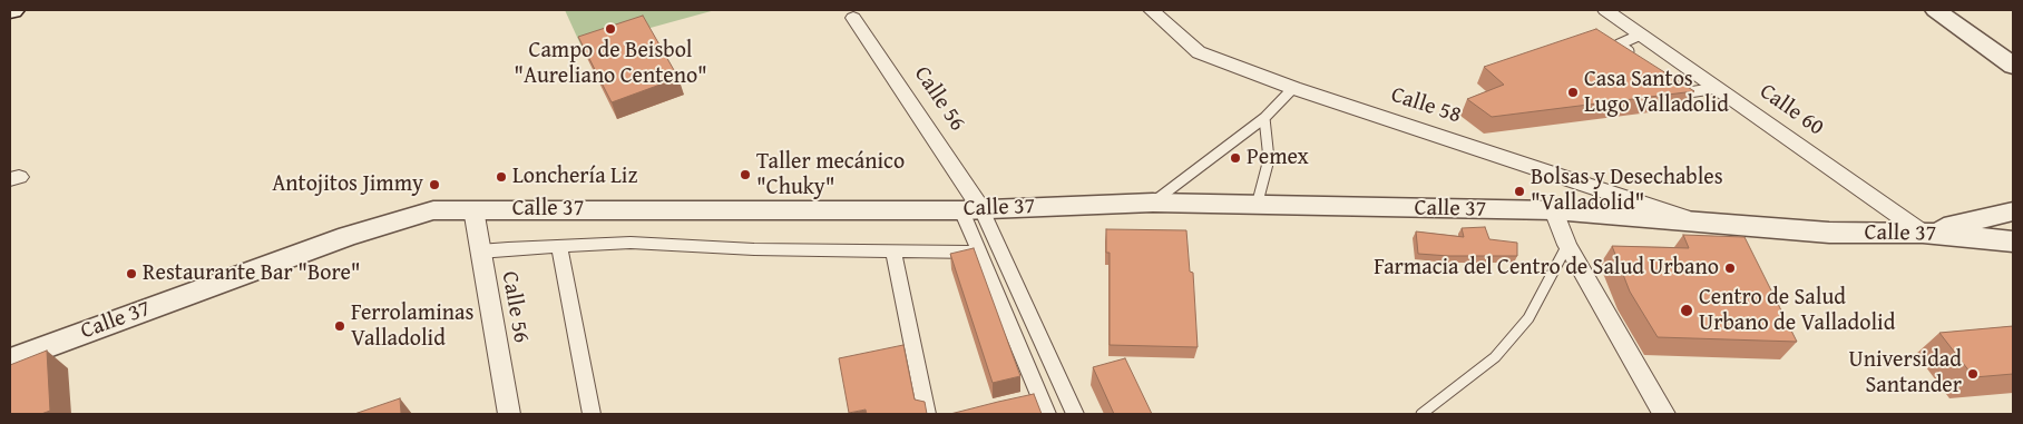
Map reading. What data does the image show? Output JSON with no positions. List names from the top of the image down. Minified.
{"streets":{"street":["Calle 56","Calle 58","Calle 60","Calle 37"]},"crossings":[["Calle 56","Calle 37"],["Calle 58","Calle 37"],["Calle 60","Calle 37"]],"places":["Campo de Beisbol \"Aureliano Centeno\"","Casa Santos Lugo Valladolid","Pemex","Taller mecánico \"Chuky\"","Lonchería Liz","Antojitos Jimmy","Bolsas y Desechables \"Valladolid\"","Farmacia del Centro de Salud Urbano","Restaurante Bar \"Bore\"","Centro de Salud Urbano de Valladolid","Ferrolaminas Valladolid","Universidad Santander"]}
